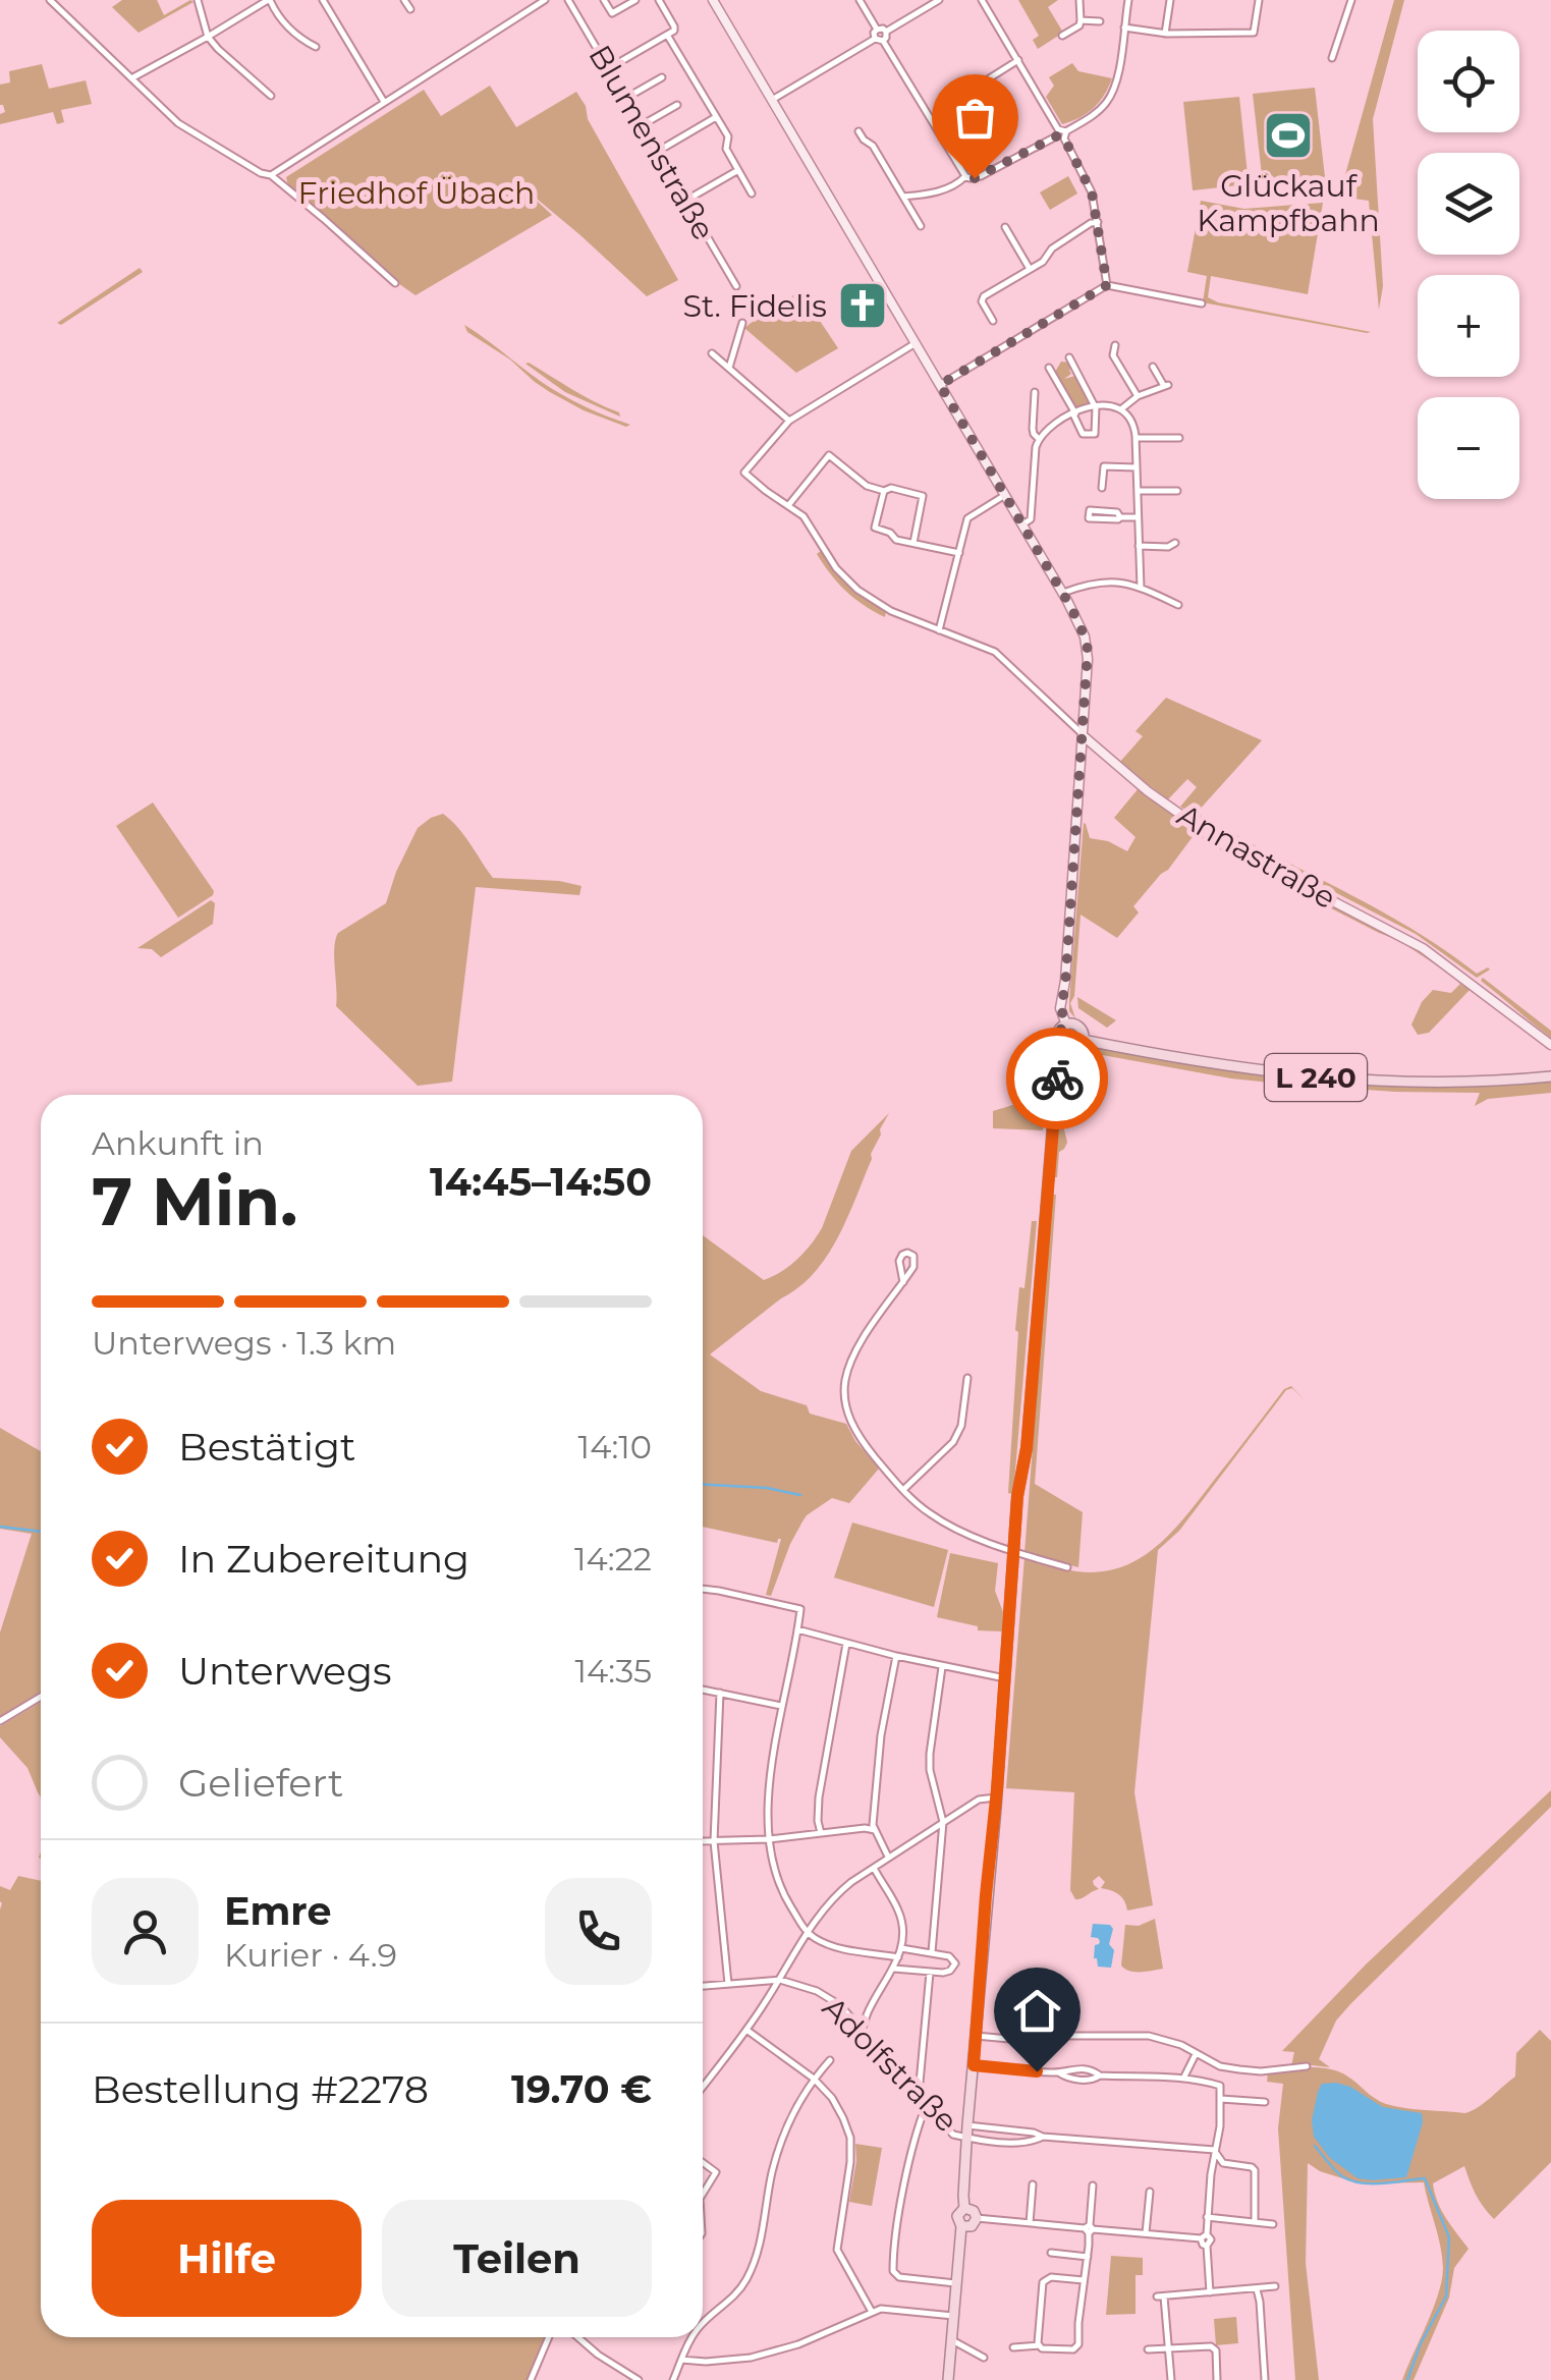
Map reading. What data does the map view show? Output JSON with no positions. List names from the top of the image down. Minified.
{"streets":{"main road":["Annastraße","L 240"],"street":["Blumenstraße","Adolfstraße"]},"parks":["Friedhof Übach"],"places":{"sports":["Glückauf Kampfbahn"],"church":["St. Fidelis"]},"page":{"map_buttons":["+","−"],"heading":["7 Min.","Ankunft in","14:45–14:50"],"panel":["Emre","Kurier · 4.9","Bestellung #2278","19.70 €"],"bar":"Unterwegs · 1.3 km","list":[["Bestätigt","14:10"],["In Zubereitung","14:22"],["Unterwegs","14:35"],"Geliefert"],"buttons":["Hilfe","Teilen"]}}
